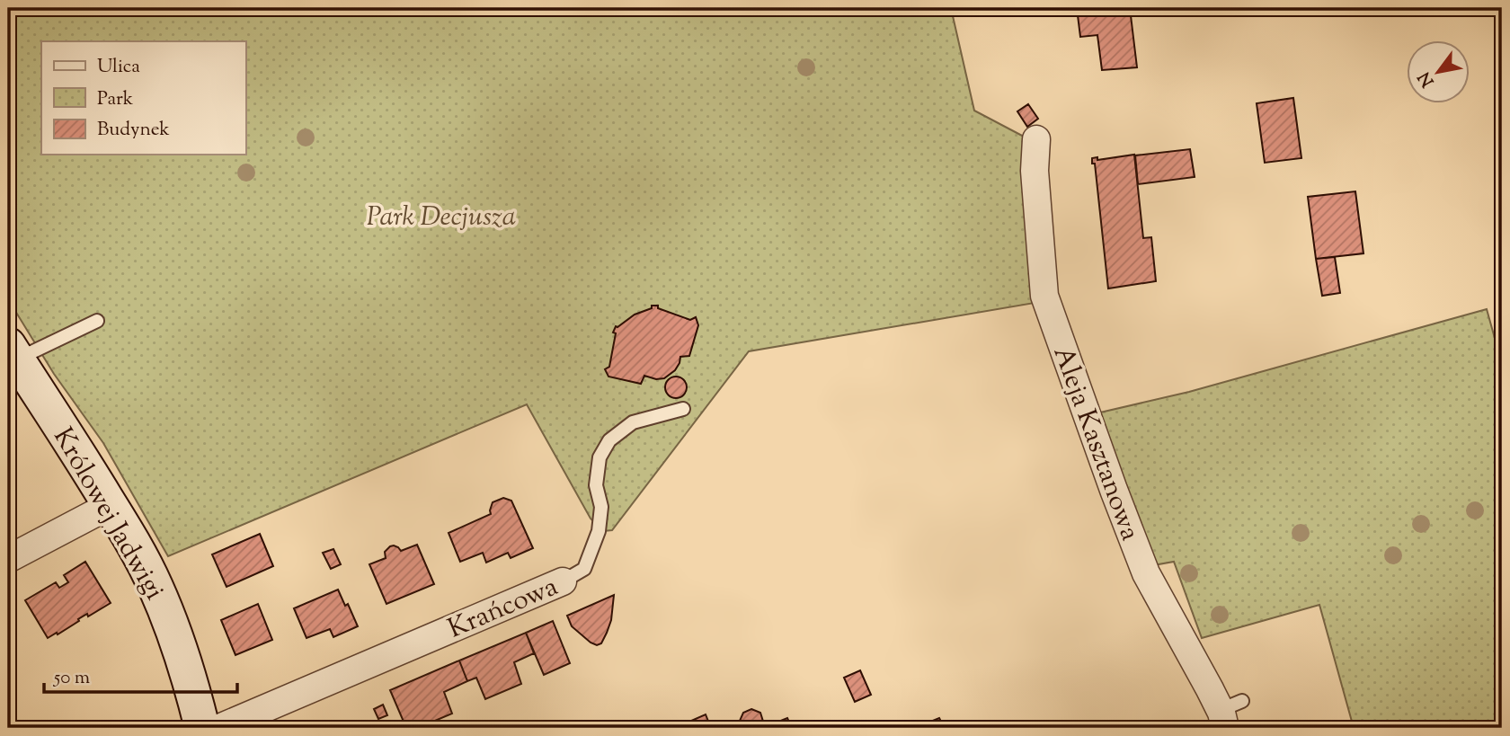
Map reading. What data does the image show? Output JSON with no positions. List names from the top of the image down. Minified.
{"streets":{"street":["Aleja Kasztanowa","Królowej Jadwigi","Krańcowa"]},"parks":["Park Decjusza"],"legend":["Ulica","Park","Budynek"],"scale_bar":"50 m","north":"bottom left"}
